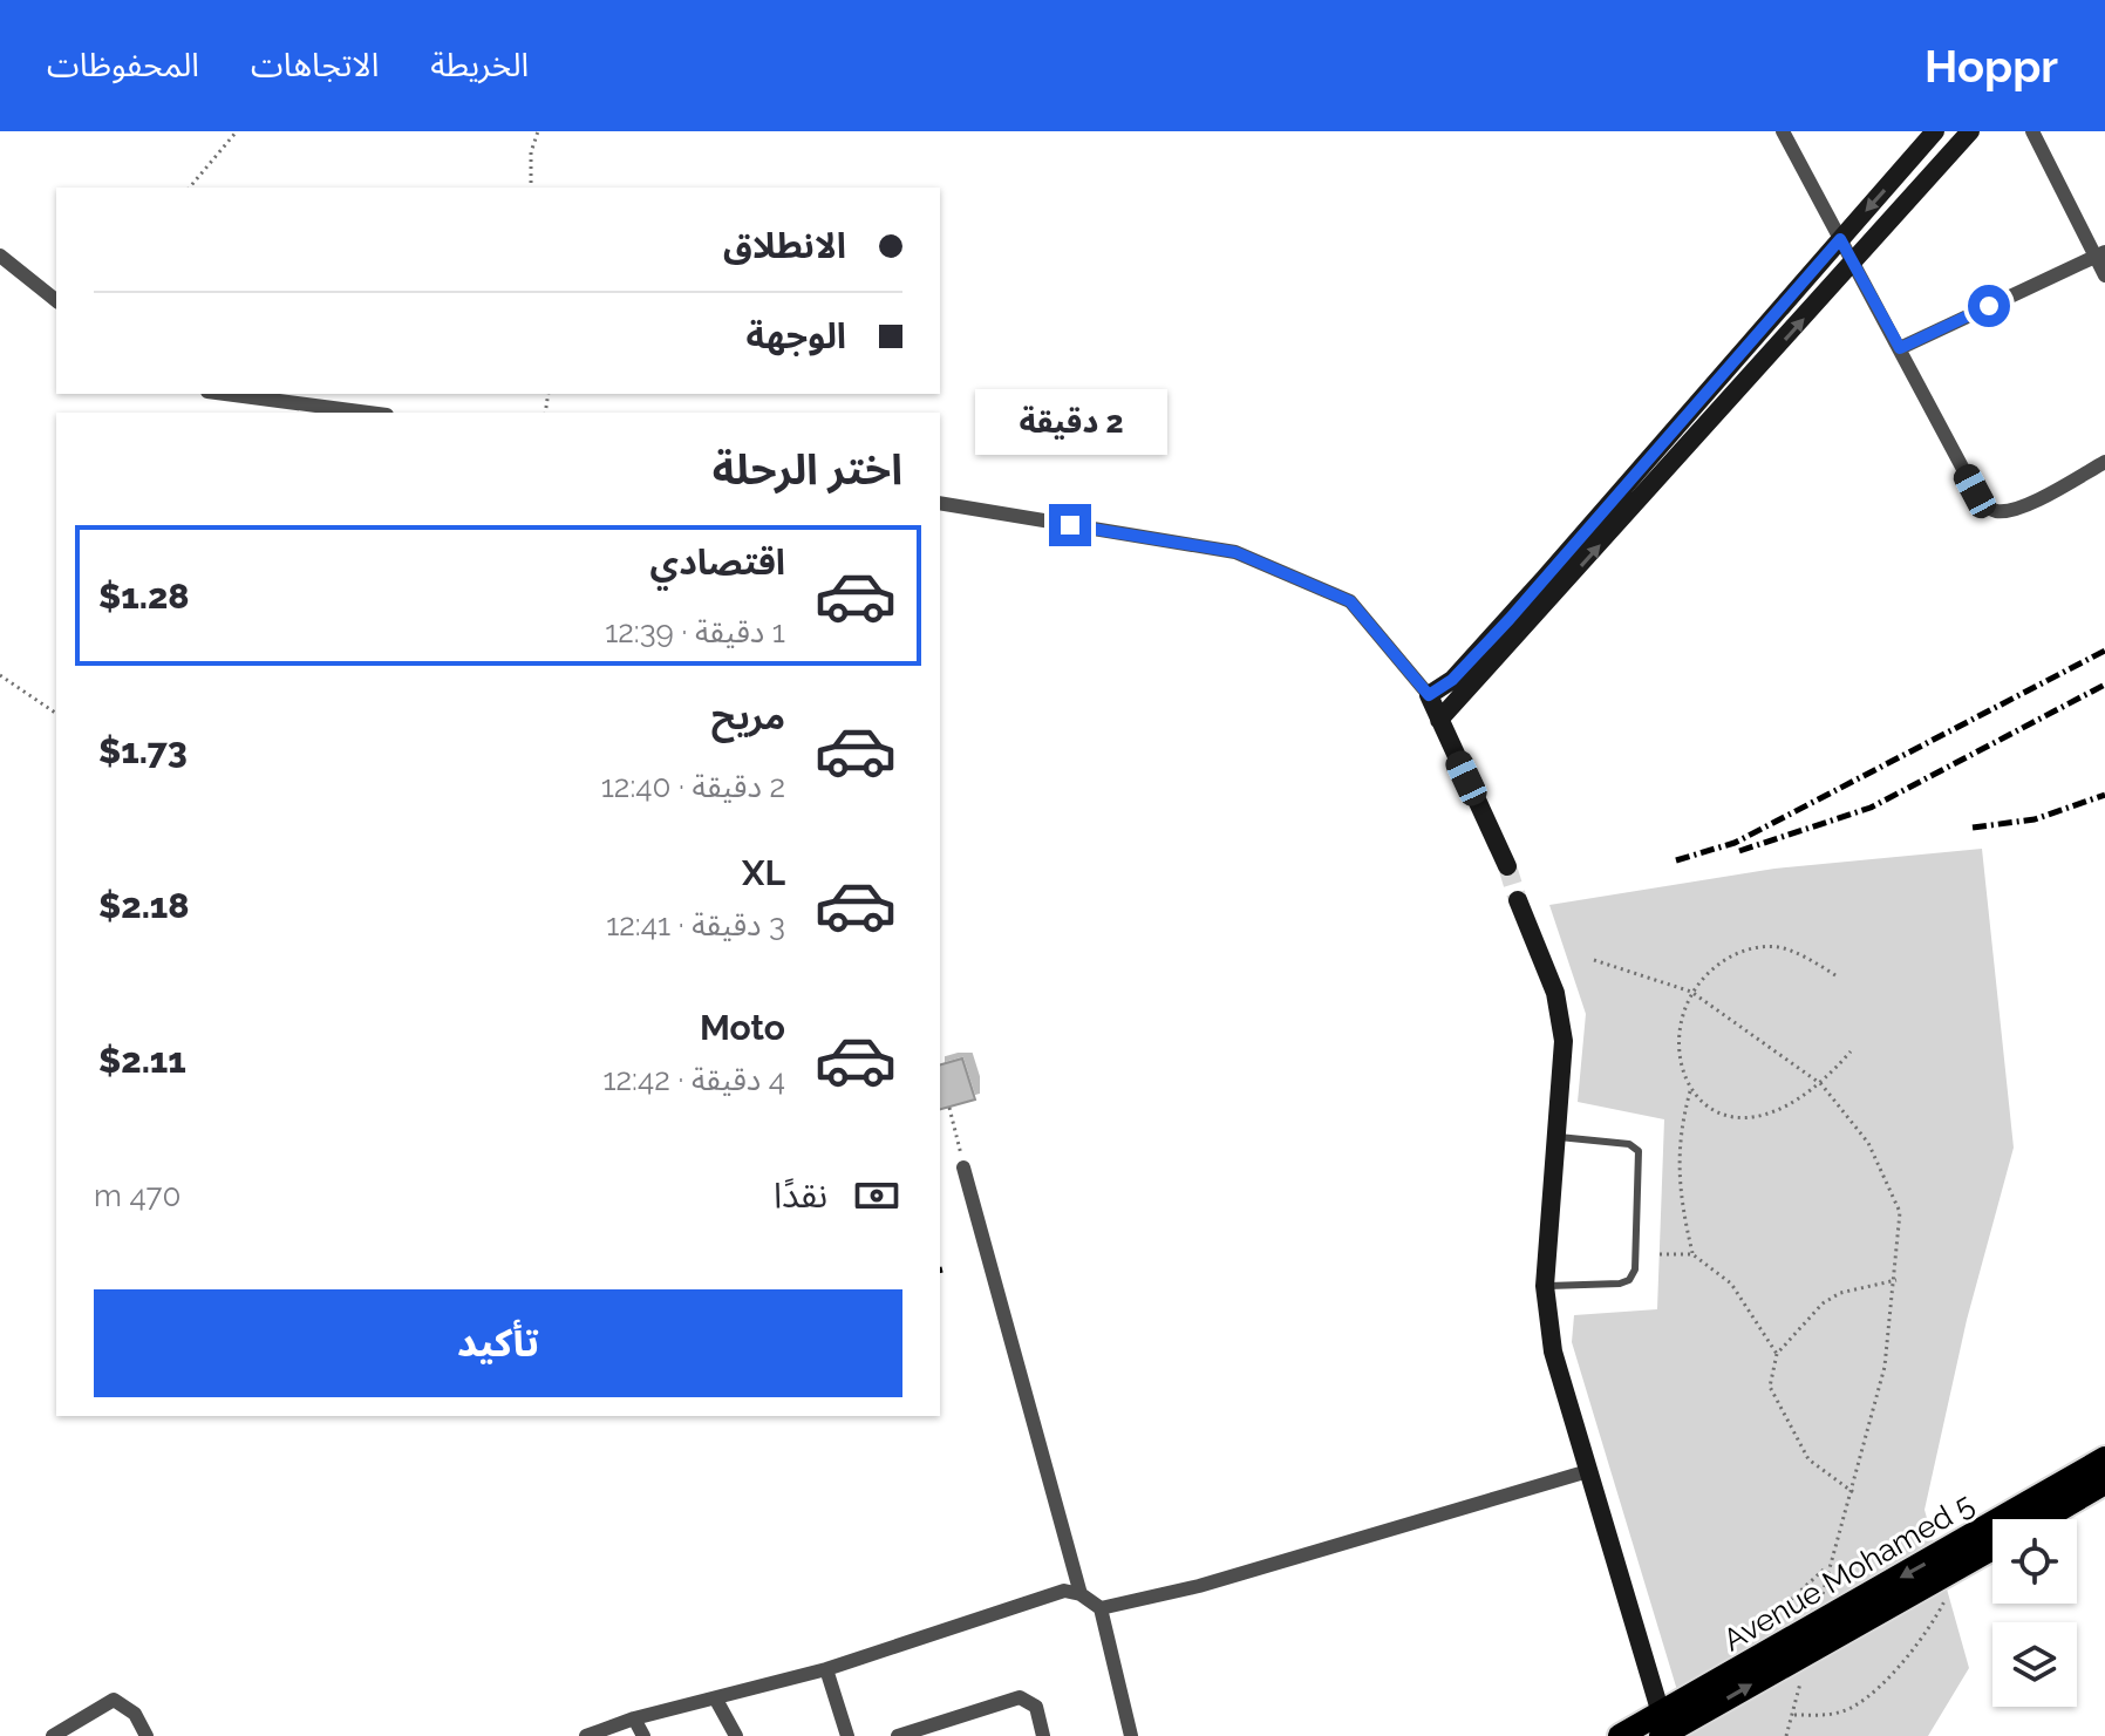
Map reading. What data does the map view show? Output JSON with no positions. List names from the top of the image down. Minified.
{"streets":{"main road":["Avenue Mohamed 5"]},"page":{"header":"Hoppr","nav":["الخريطة","الاتجاهات","المحفوظات"],"banner":["الانطلاق","الوجهة"],"bubble":"2 دقيقة","heading":"اختر الرحلة","list":[{"name":"اقتصادي","note":"1 دقيقة · 12:39","value":"$1.28"},{"name":"مريح","note":"2 دقيقة · 12:40","value":"$1.73"},{"name":"XL","note":"3 دقيقة · 12:41","value":"$2.18"},{"name":"Moto","note":"4 دقيقة · 12:42","value":"$2.11"}],"pay":["نقدًا","470 m"],"buttons":"تأكيد"}}
